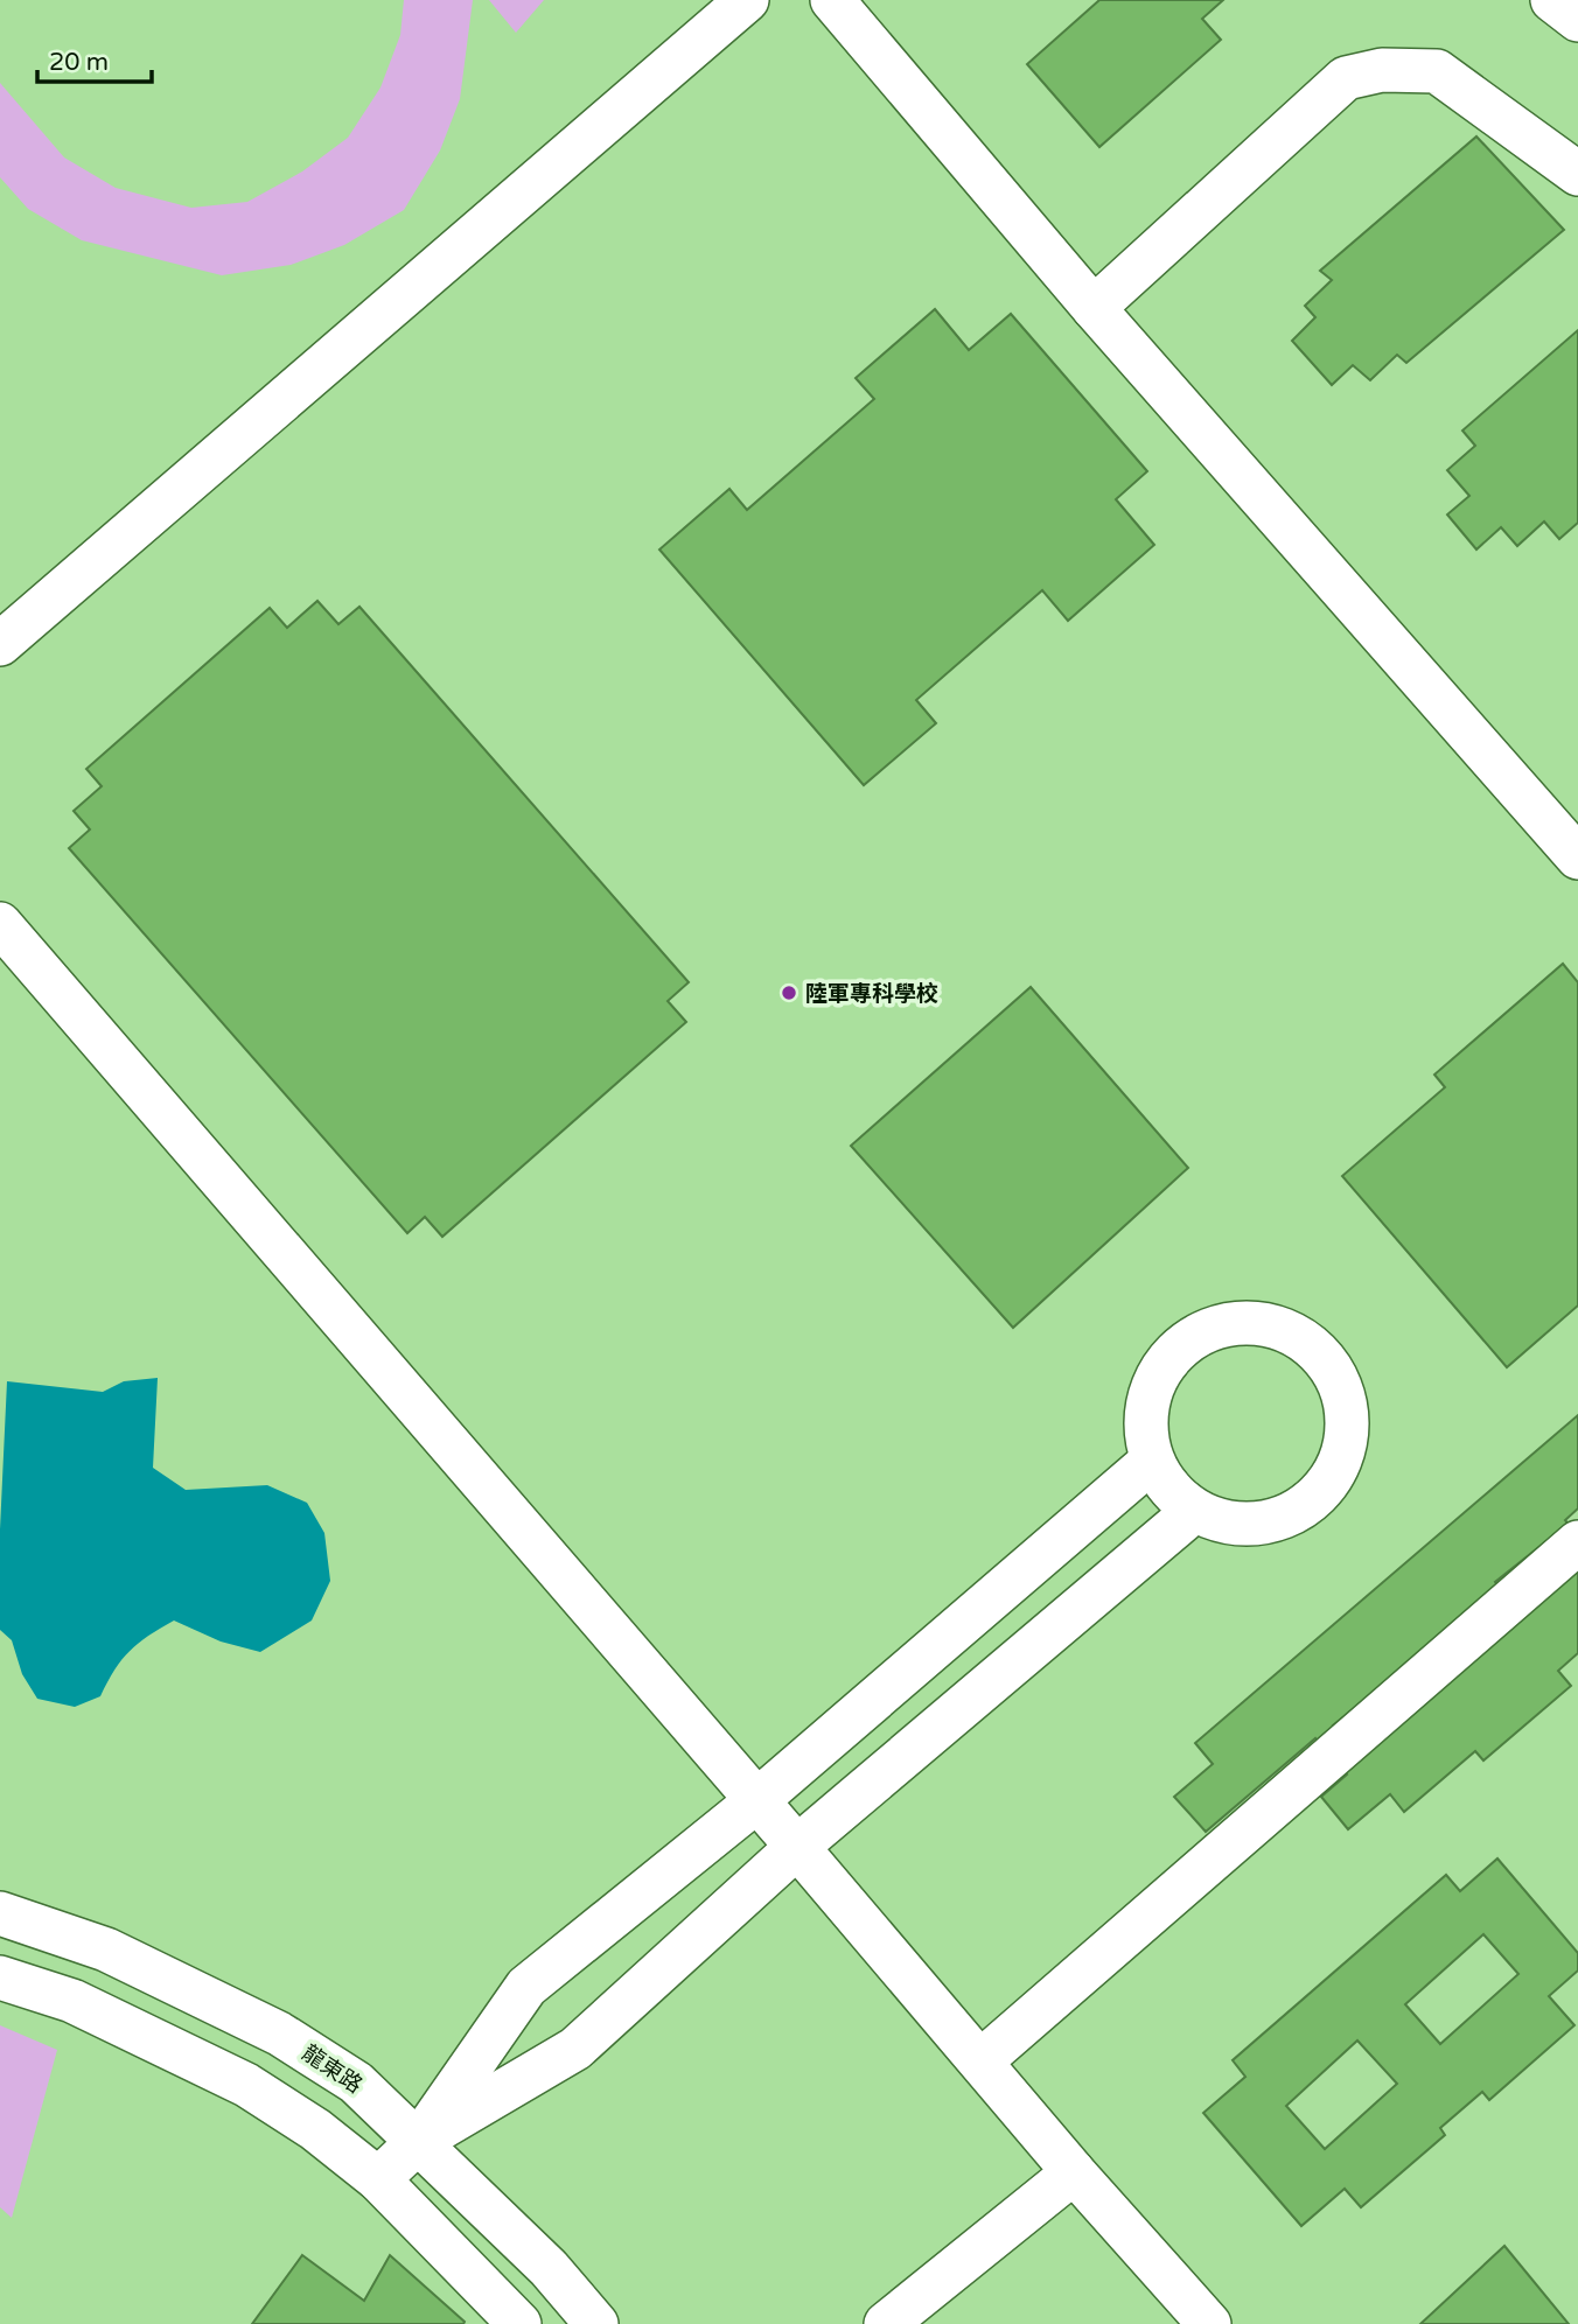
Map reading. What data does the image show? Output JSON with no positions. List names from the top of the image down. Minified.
{"streets":{"street":["龍東路"]},"places":["陸軍專科學校"],"scale_bar":"20 m"}
